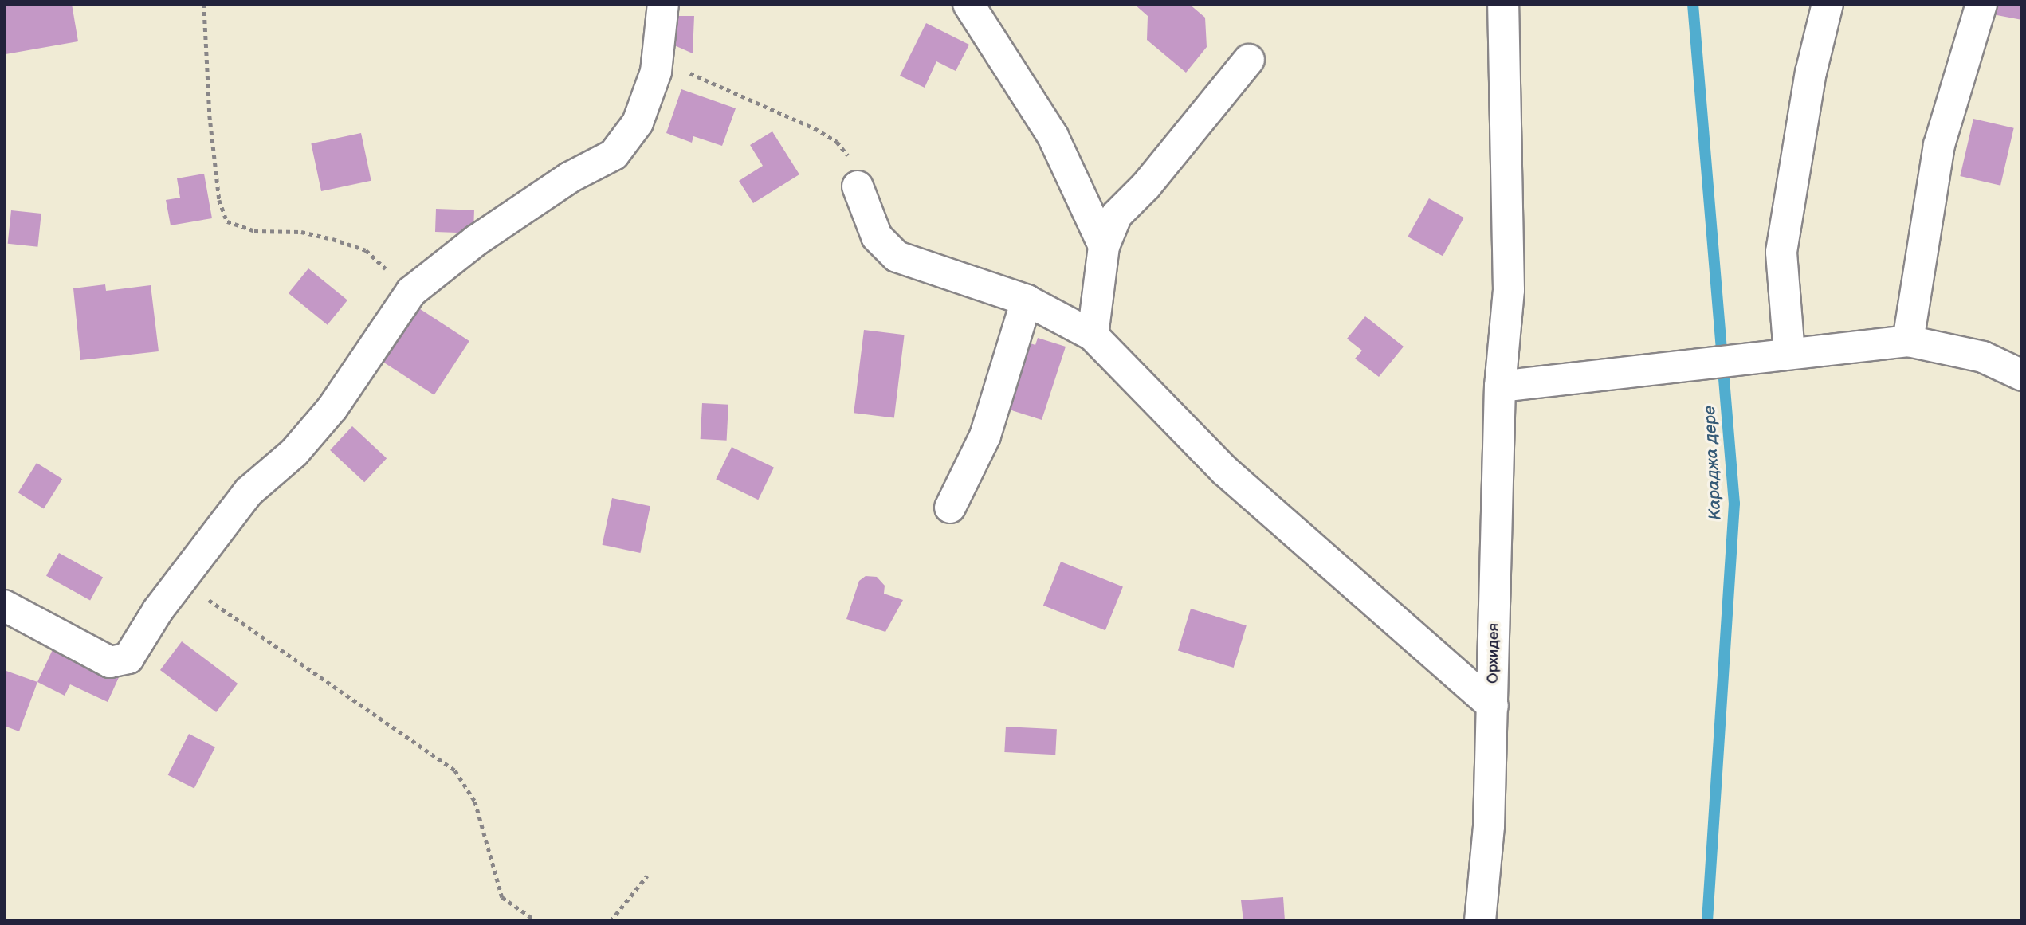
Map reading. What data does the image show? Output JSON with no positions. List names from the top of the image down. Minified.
{"streets":{"street":["Орхидея"]},"water":["Караджа дере"]}
